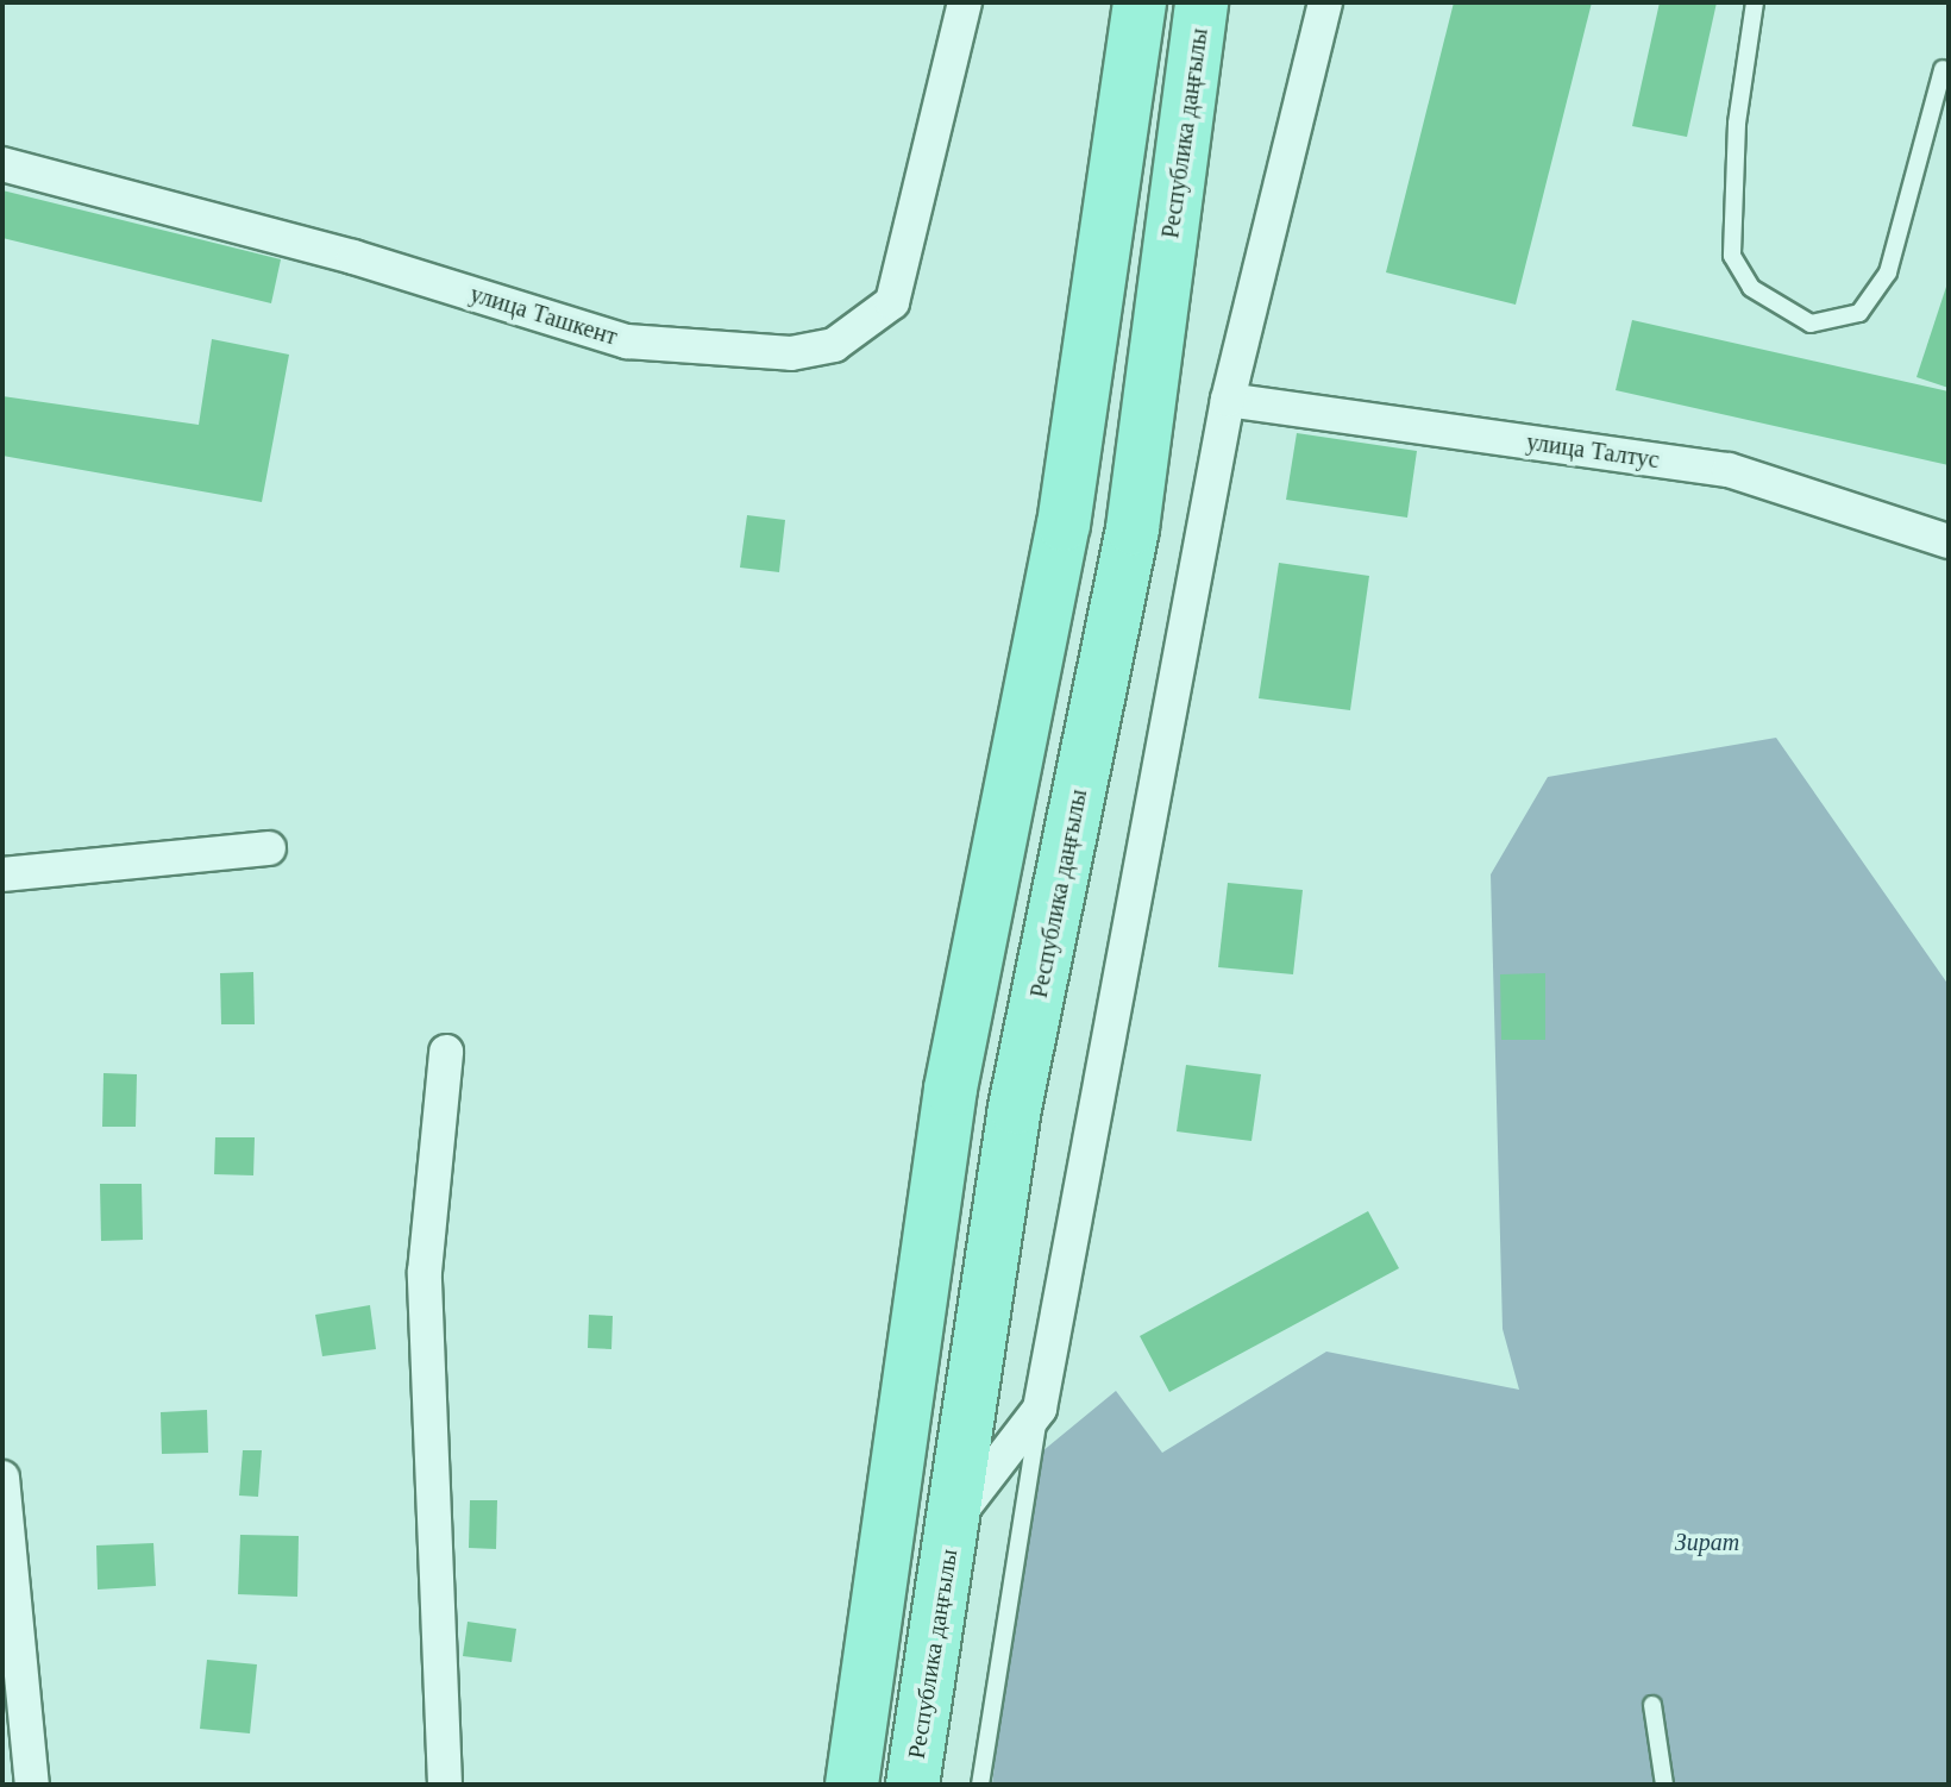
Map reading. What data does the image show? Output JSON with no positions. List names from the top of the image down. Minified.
{"streets":{"main road":["Республика даңғылы"],"street":["улица Ташкент","улица Талтус"]},"parks":["Зират"]}
